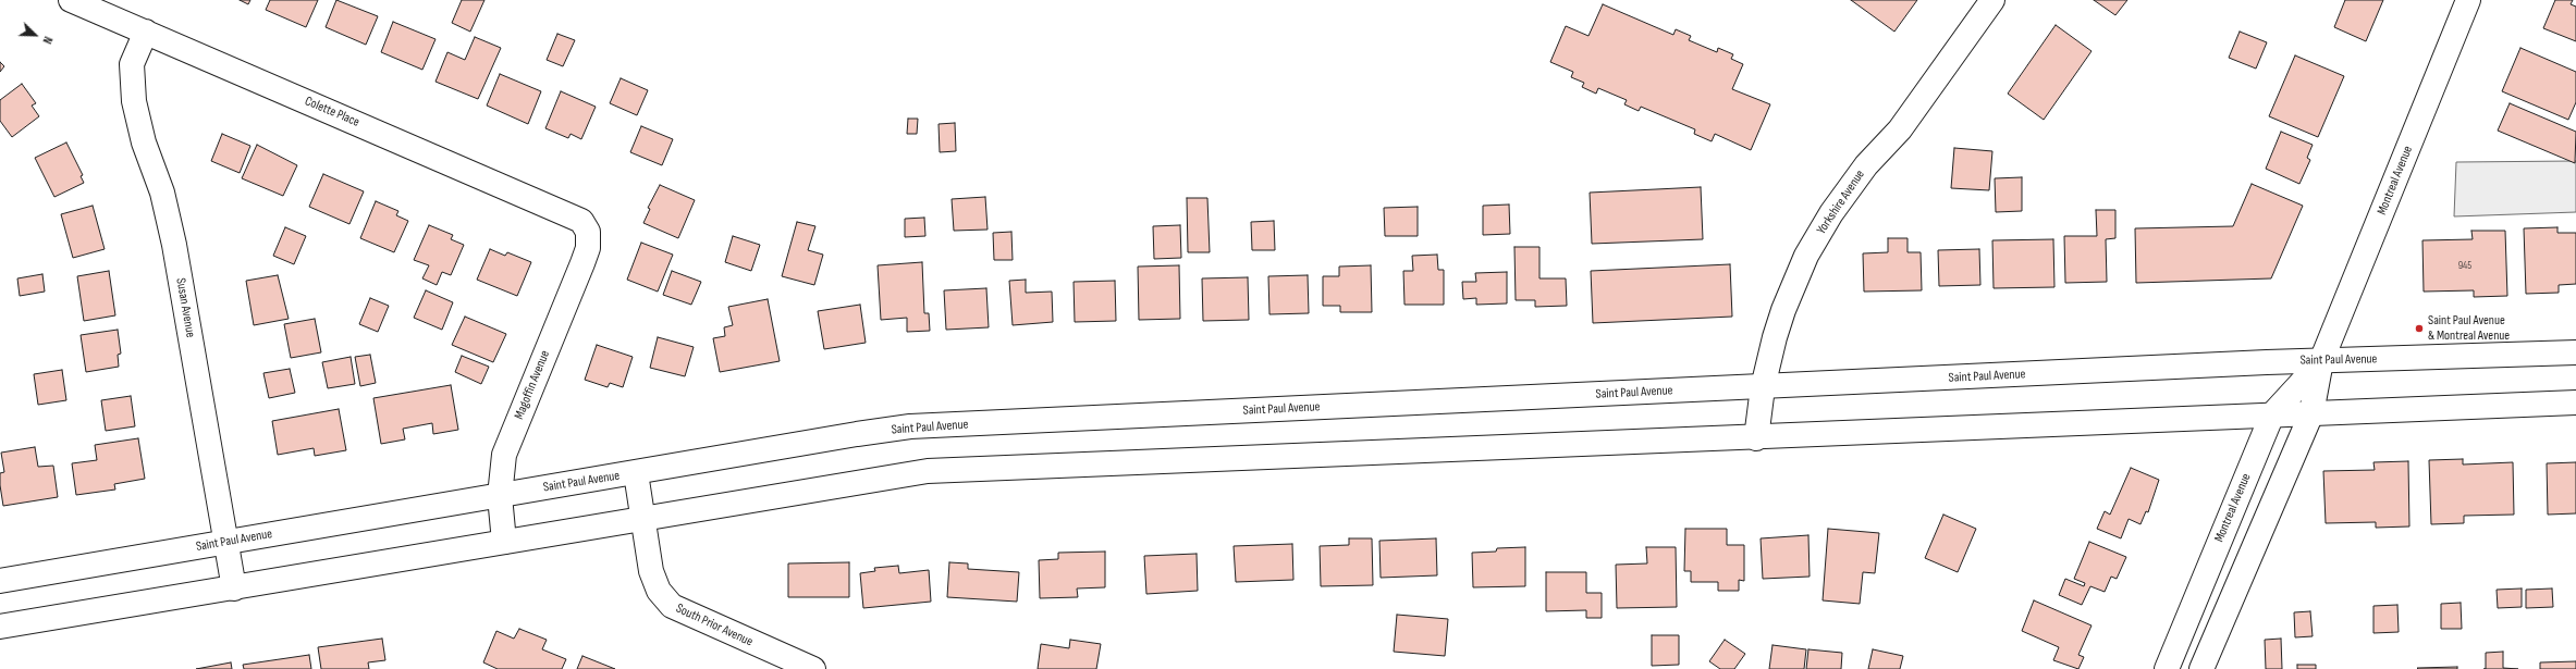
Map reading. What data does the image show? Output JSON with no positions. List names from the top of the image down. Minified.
{"streets":{"main road":["Colette Place","Montreal Avenue","Yorkshire Avenue","Susan Avenue","Saint Paul Avenue","Magoffin Avenue","South Prior Avenue"]},"crossings":[["Colette Place","Susan Avenue"],["Colette Place","Magoffin Avenue"],["Montreal Avenue","Saint Paul Avenue"],["Yorkshire Avenue","Saint Paul Avenue"],["Susan Avenue","Saint Paul Avenue"],["Saint Paul Avenue","Magoffin Avenue"],["Saint Paul Avenue","South Prior Avenue"]],"places":["Saint Paul Avenue & Montreal Avenue"],"house_numbers":["945"],"north":"bottom right"}
